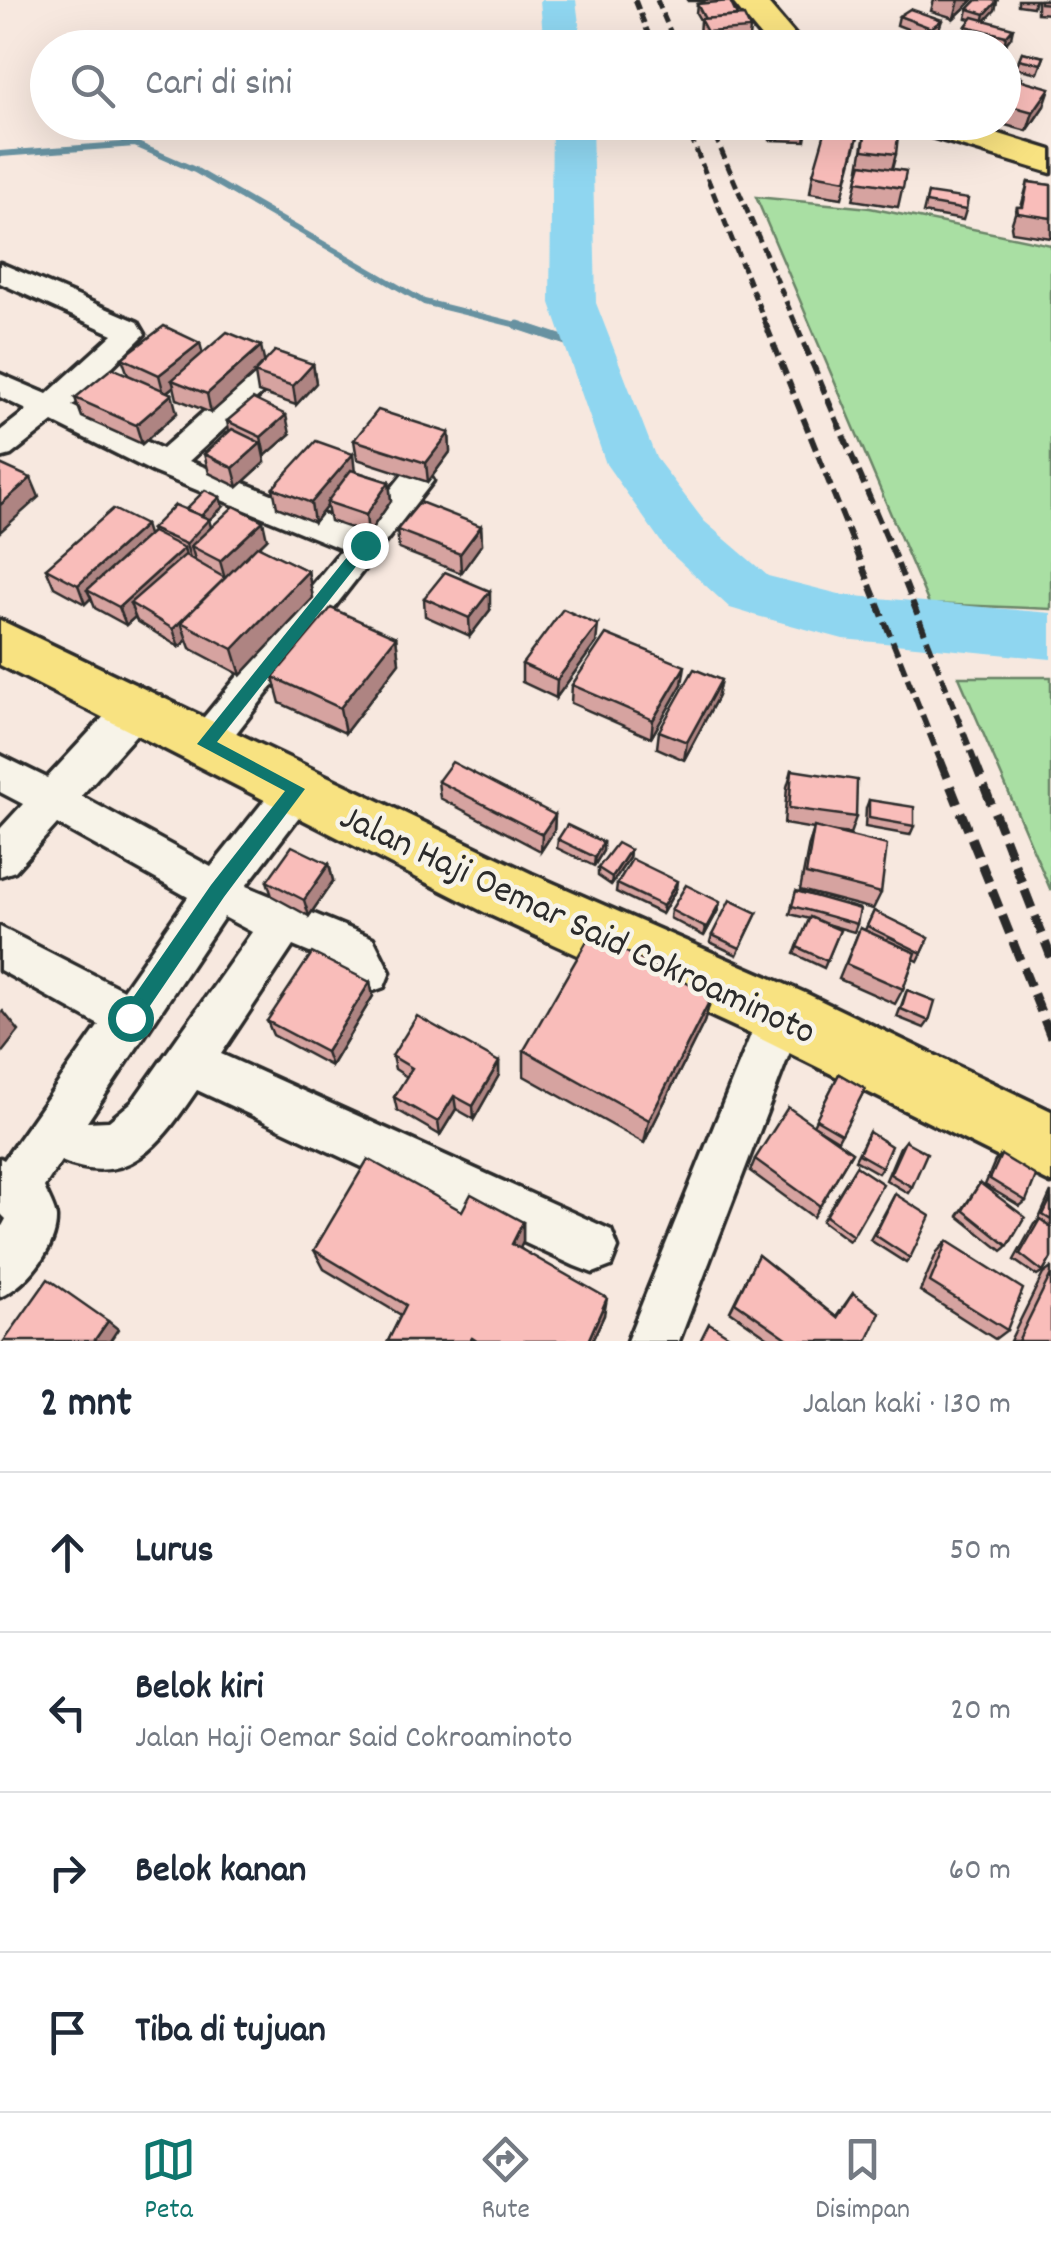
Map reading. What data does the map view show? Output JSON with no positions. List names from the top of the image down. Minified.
{"streets":{"main road":["Jalan Haji Oemar Said Cokroaminoto"]},"page":{"search":"Cari di sini","heading":["2 mnt","Jalan kaki · 130 m"],"list":[["Lurus","50 m"],["Belok kiri","Jalan Haji Oemar Said Cokroaminoto","20 m"],["Belok kanan","60 m"],"Tiba di tujuan"],"nav":["Peta","Rute","Disimpan"]}}
